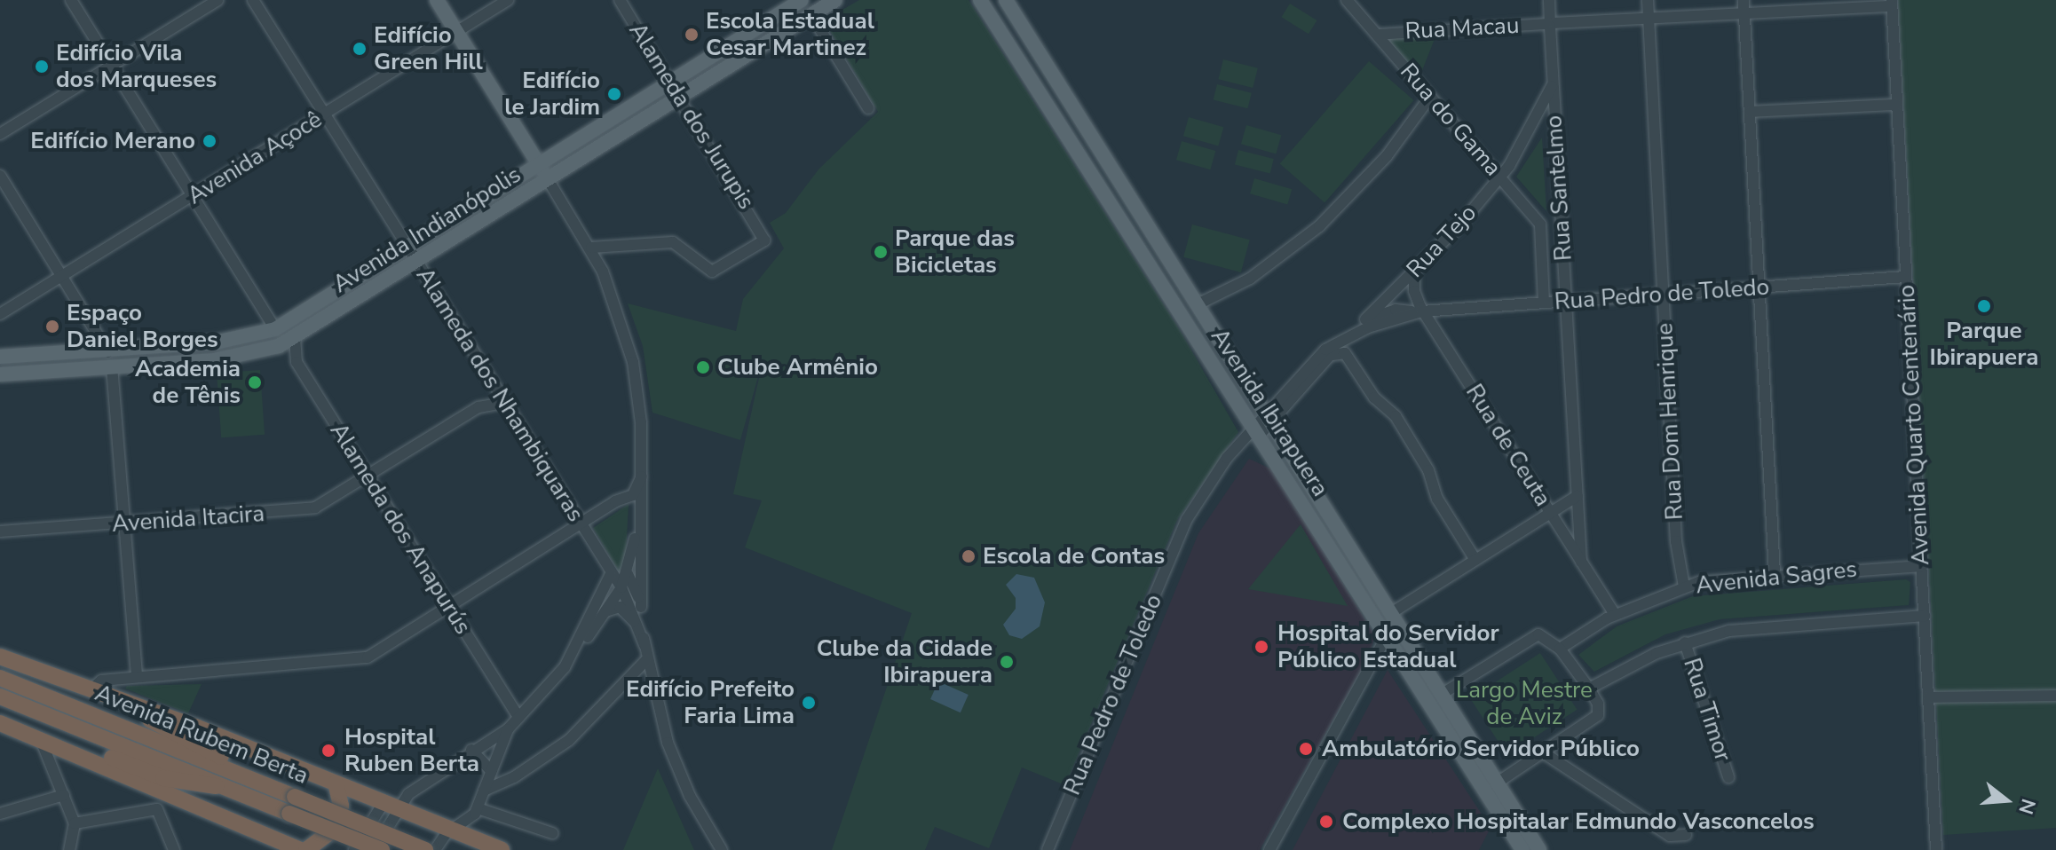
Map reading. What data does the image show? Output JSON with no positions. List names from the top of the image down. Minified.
{"streets":{"highway":["Avenida Rubem Berta"],"main road":["Avenida Indianópolis","Avenida Ibirapuera"],"street":["Rua Macau","Alameda dos Jurupis","Rua do Gama","Avenida Açocê","Rua Santelmo","Rua Tejo","Rua Pedro de Toledo","Alameda dos Nhambiquaras","Rua Dom Henrique","Avenida Quarto Centenário","Rua de Ceuta","Avenida Itacira","Alameda dos Anapurús","Avenida Sagres","Rua Timor"]},"crossings":[["Rua Macau","Rua do Gama"],["Rua Macau","Rua Santelmo"],["Rua Macau","Rua Dom Henrique"],["Rua Macau","Avenida Quarto Centenário"],["Alameda dos Jurupis","Avenida Indianópolis"],["Rua do Gama","Rua Tejo"],["Avenida Açocê","Alameda dos Nhambiquaras"],["Rua Santelmo","Rua Tejo"],["Rua Santelmo","Rua Pedro de Toledo"],["Rua Santelmo","Rua de Ceuta"],["Avenida Indianópolis","Alameda dos Nhambiquaras"],["Avenida Indianópolis","Alameda dos Anapurús"],["Rua Tejo","Rua Pedro de Toledo"],["Rua Tejo","Rua de Ceuta"],["Rua Pedro de Toledo","Avenida Ibirapuera"],["Rua Pedro de Toledo","Rua Dom Henrique"],["Rua Pedro de Toledo","Avenida Quarto Centenário"],["Rua Pedro de Toledo","Rua de Ceuta"],["Alameda dos Nhambiquaras","Avenida Itacira"],["Rua Dom Henrique","Avenida Sagres"],["Avenida Quarto Centenário","Avenida Sagres"],["Rua de Ceuta","Avenida Sagres"],["Avenida Itacira","Alameda dos Anapurús"],["Avenida Sagres","Rua Timor"]],"parks":["Largo Mestre de Aviz"],"places":["Escola Estadual Cesar Martinez","Edifício Green Hill","Edifício Vila dos Marqueses","Edifício le Jardim","Edifício Merano","Parque das Bicicletas","Parque Ibirapuera","Espaço Daniel Borges","Clube Armênio","Academia de Tênis","Escola de Contas","Hospital do Servidor Público Estadual","Clube da Cidade Ibirapuera","Edifício Prefeito Faria Lima","Ambulatório Servidor Público","Hospital Ruben Berta","Complexo Hospitalar Edmundo Vasconcelos"],"north":"right"}
